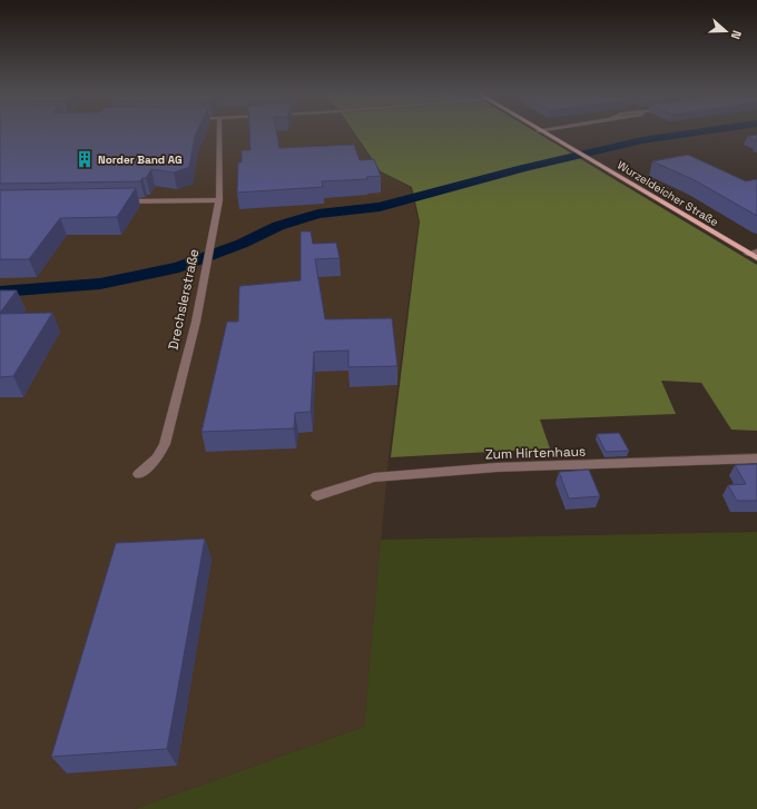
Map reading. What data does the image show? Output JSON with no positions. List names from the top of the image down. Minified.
{"streets":{"main road":["Wurzeldeicher Straße"],"street":["Drechslerstraße","Zum Hirtenhaus"]},"places":{"building":["Norder Band AG"]},"north":"right"}
